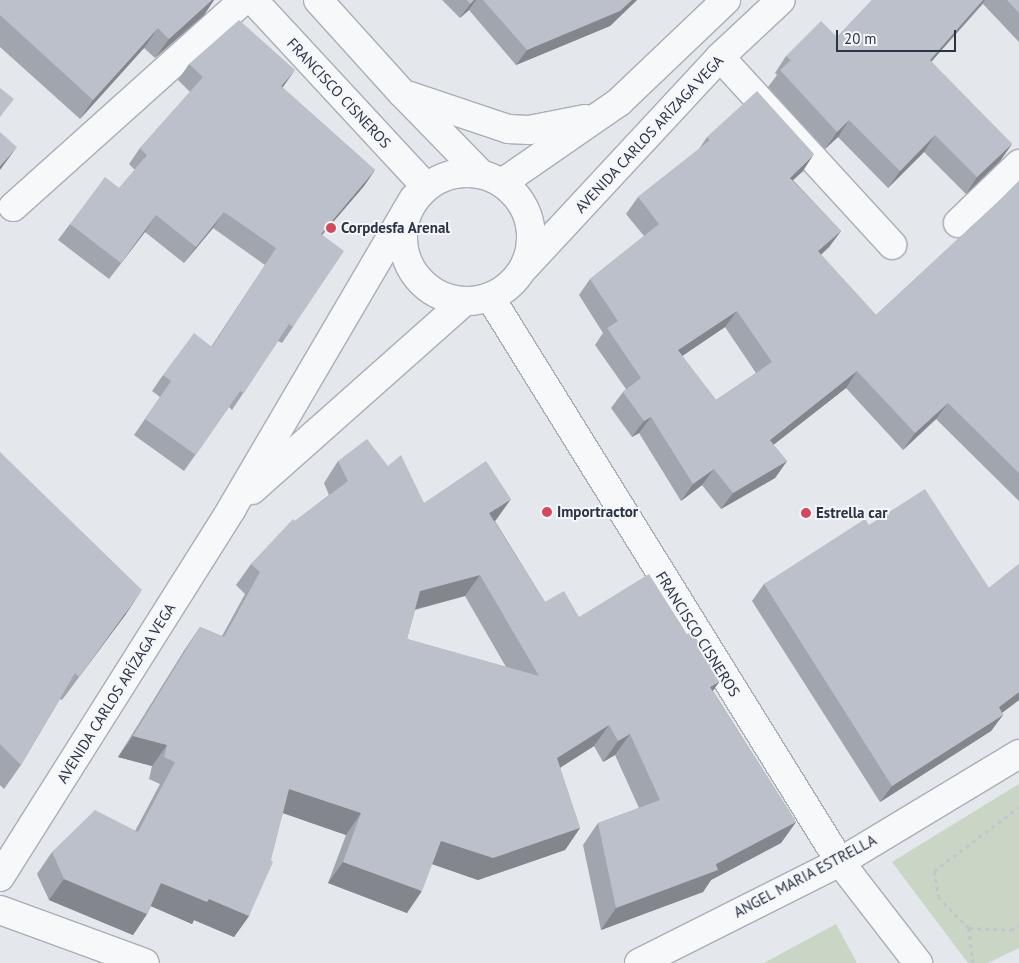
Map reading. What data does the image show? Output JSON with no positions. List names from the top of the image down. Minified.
{"streets":{"street":["FRANCISCO CISNEROS","AVENIDA CARLOS ARÍZAGA VEGA","ANGEL MARIA ESTRELLA"]},"crossings":[["FRANCISCO CISNEROS","AVENIDA CARLOS ARÍZAGA VEGA"],["FRANCISCO CISNEROS","ANGEL MARIA ESTRELLA"]],"places":["Corpdesfa Arenal","Importractor","Estrella car"],"scale_bar":"20 m"}
